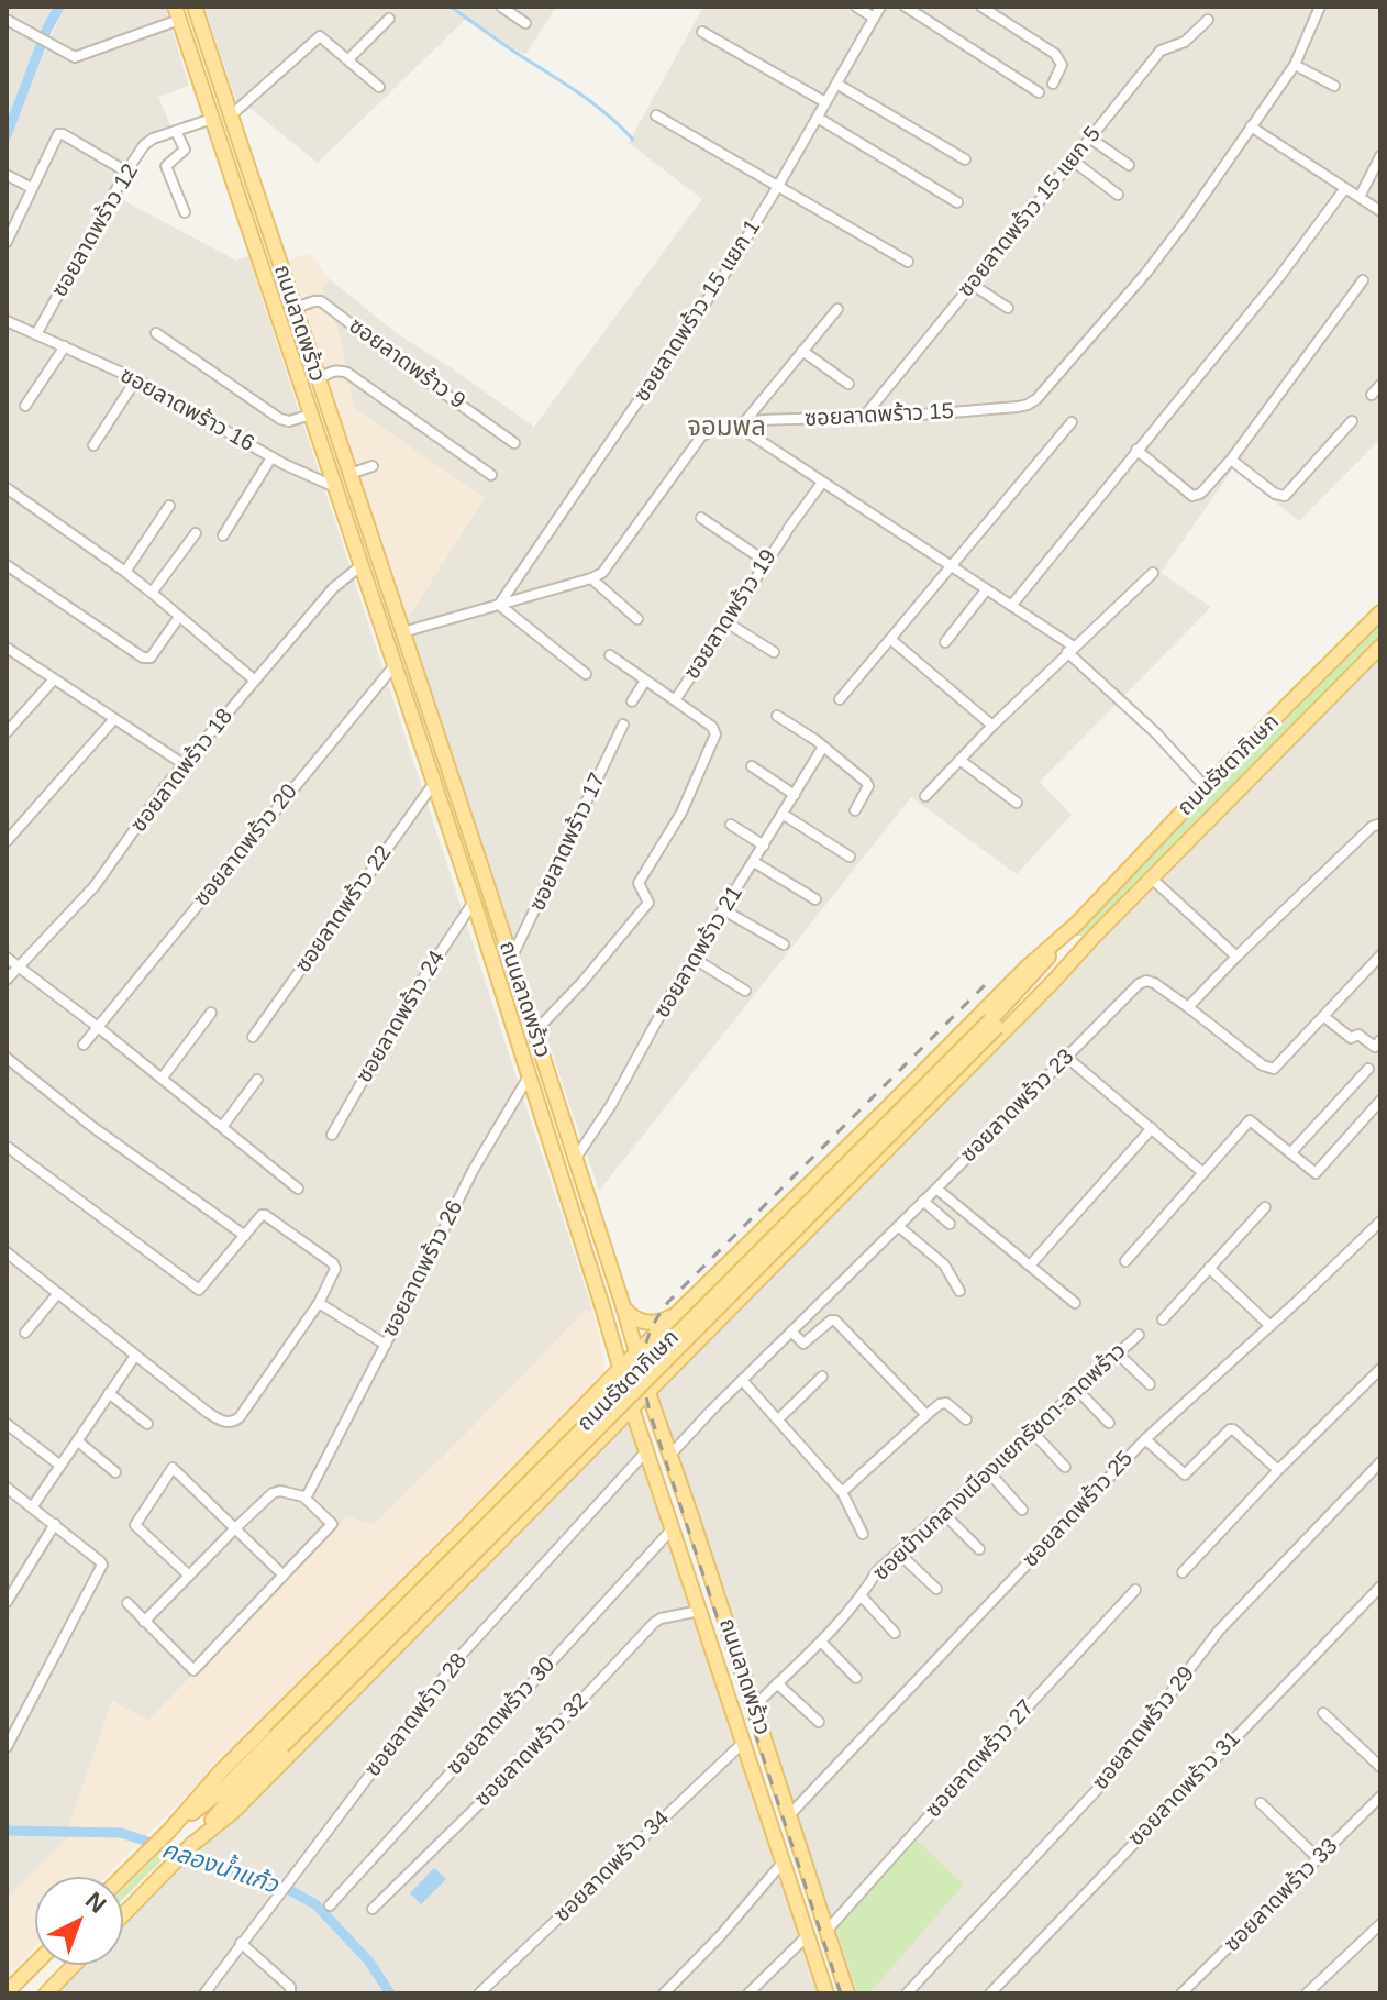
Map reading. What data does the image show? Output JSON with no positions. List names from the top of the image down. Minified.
{"streets":{"main road":["ถนนลาดพร้าว","ถนนรัชดาภิเษก"],"street":["ซอยลาดพร้าว 15 แยก 5","ซอยลาดพร้าว 12","ซอยลาดพร้าว 15 แยก 1","ซอยลาดพร้าว 9","ซอยลาดพร้าว 16","ซอยลาดพร้าว 15","ซอยลาดพร้าว 19","ซอยลาดพร้าว 18","ซอยลาดพร้าว 17","ซอยลาดพร้าว 20","ซอยลาดพร้าว 22","ซอยลาดพร้าว 21","ซอยลาดพร้าว 24","ซอยลาดพร้าว 23","ซอยลาดพร้าว 26","ซอยบ้านกลางเมืองแยกรัชดา-ลาดพร้าว","ซอยลาดพร้าว 25","ซอยลาดพร้าว 28","ซอยลาดพร้าว 30","ซอยลาดพร้าว 29","ซอยลาดพร้าว 32","ซอยลาดพร้าว 27","ซอยลาดพร้าว 31","ซอยลาดพร้าว 34","ซอยลาดพร้าว 33"]},"crossings":[["ซอยลาดพร้าว 15 แยก 5","ซอยลาดพร้าว 15"],["ซอยลาดพร้าว 12","ถนนลาดพร้าว"],["ซอยลาดพร้าว 12","ซอยลาดพร้าว 16"],["ถนนลาดพร้าว","ซอยลาดพร้าว 9"],["ถนนลาดพร้าว","ซอยลาดพร้าว 16"],["ถนนลาดพร้าว","ซอยลาดพร้าว 19"],["ถนนลาดพร้าว","ถนนรัชดาภิเษก"],["ถนนลาดพร้าว","ซอยลาดพร้าว 18"],["ถนนลาดพร้าว","ซอยลาดพร้าว 17"],["ถนนลาดพร้าว","ซอยลาดพร้าว 20"],["ถนนลาดพร้าว","ซอยลาดพร้าว 22"],["ถนนลาดพร้าว","ซอยลาดพร้าว 21"],["ถนนลาดพร้าว","ซอยลาดพร้าว 24"],["ถนนลาดพร้าว","ซอยลาดพร้าว 23"],["ถนนลาดพร้าว","ซอยลาดพร้าว 26"],["ถนนลาดพร้าว","ซอยบ้านกลางเมืองแยกรัชดา-ลาดพร้าว"],["ถนนลาดพร้าว","ซอยลาดพร้าว 25"],["ถนนลาดพร้าว","ซอยลาดพร้าว 28"],["ถนนลาดพร้าว","ซอยลาดพร้าว 30"],["ถนนลาดพร้าว","ซอยลาดพร้าว 32"],["ถนนลาดพร้าว","ซอยลาดพร้าว 27"],["ถนนลาดพร้าว","ซอยลาดพร้าว 34"]],"districts":["จอมพล"],"water":["คลองน้ำแก้ว"],"north":"top right"}
